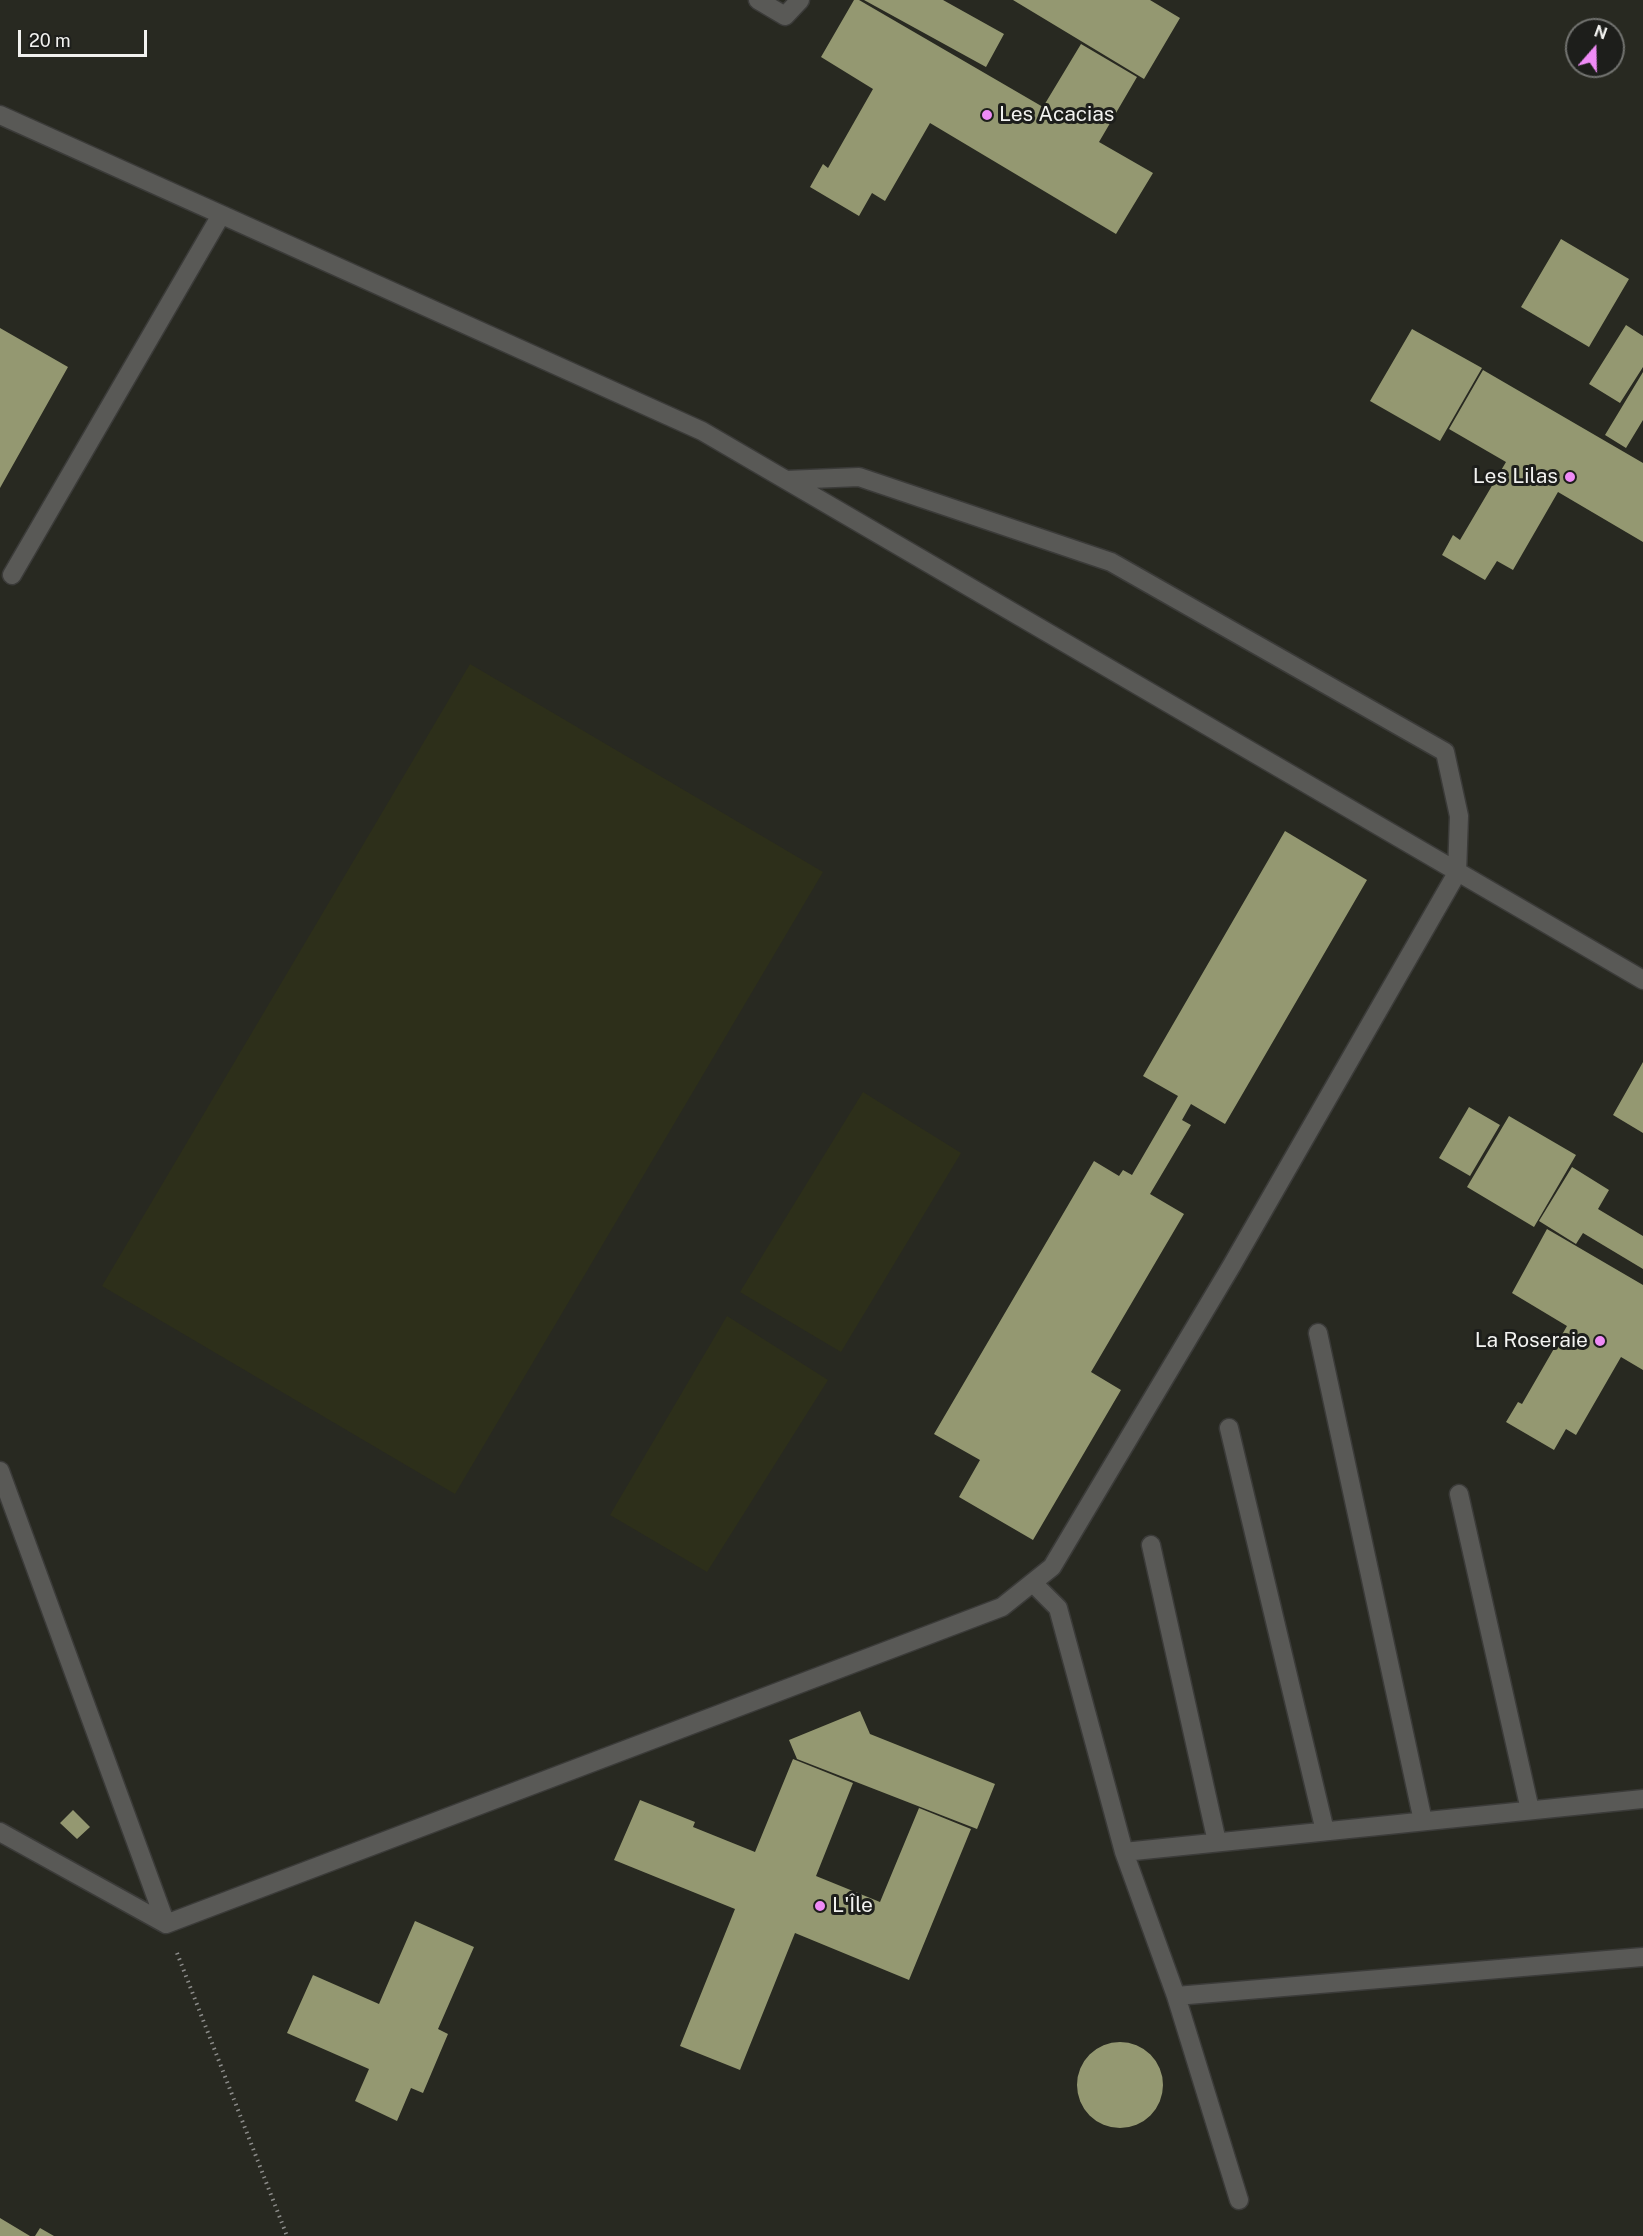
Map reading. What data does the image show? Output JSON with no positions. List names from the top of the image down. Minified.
{"places":["Les Acacias","Les Lilas","La Roseraie","L'Île"],"scale_bar":"20 m","north":"top"}
